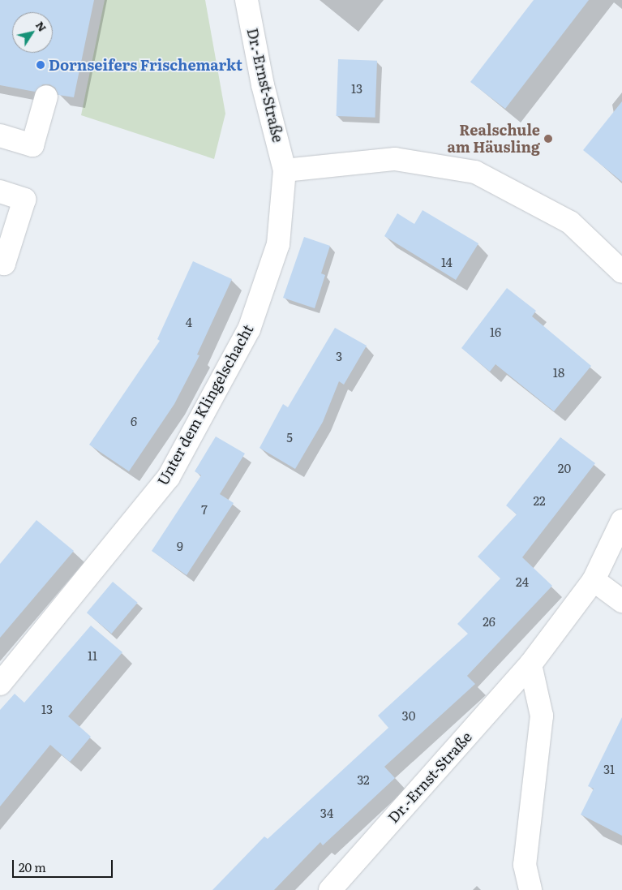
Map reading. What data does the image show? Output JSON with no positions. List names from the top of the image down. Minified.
{"streets":{"street":["Dr.-Ernst-Straße","Unter dem Klingelschacht"]},"crossings":[["Dr.-Ernst-Straße","Unter dem Klingelschacht"]],"places":["Dornseifers Frischemarkt","Realschule am Häusling"],"house_numbers":["13","14","4","16","3","18","6","5","20","22","7","9","24","26","11","13","30","31","32","34"],"scale_bar":"20 m","north":"top right"}
